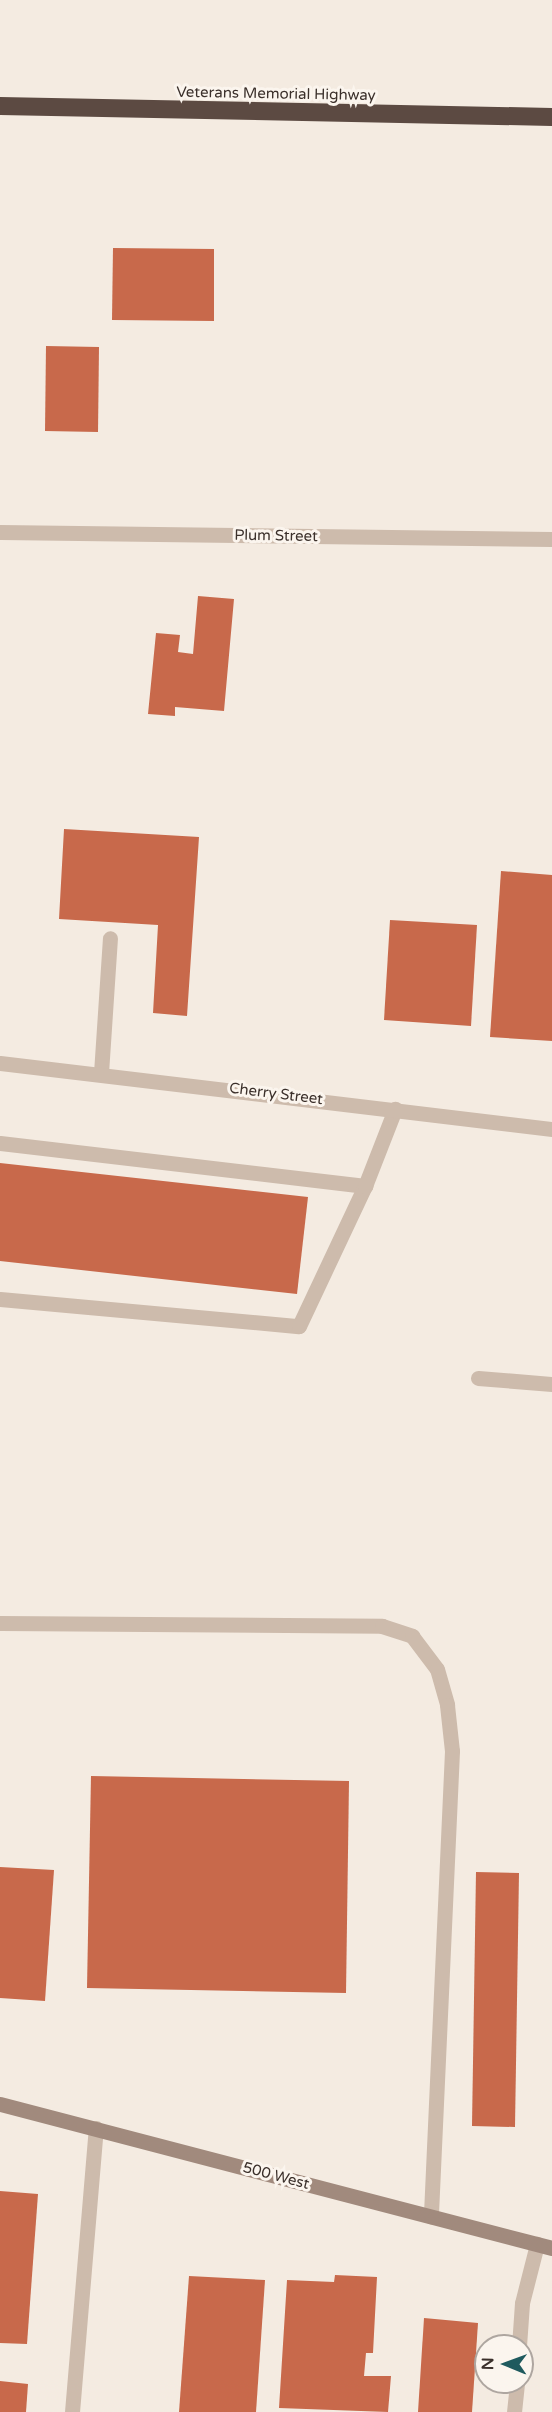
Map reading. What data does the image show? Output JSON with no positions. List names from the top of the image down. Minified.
{"streets":{"highway":["Veterans Memorial Highway"],"main road":["500 West"],"street":["Plum Street","Cherry Street"]},"north":"left"}
